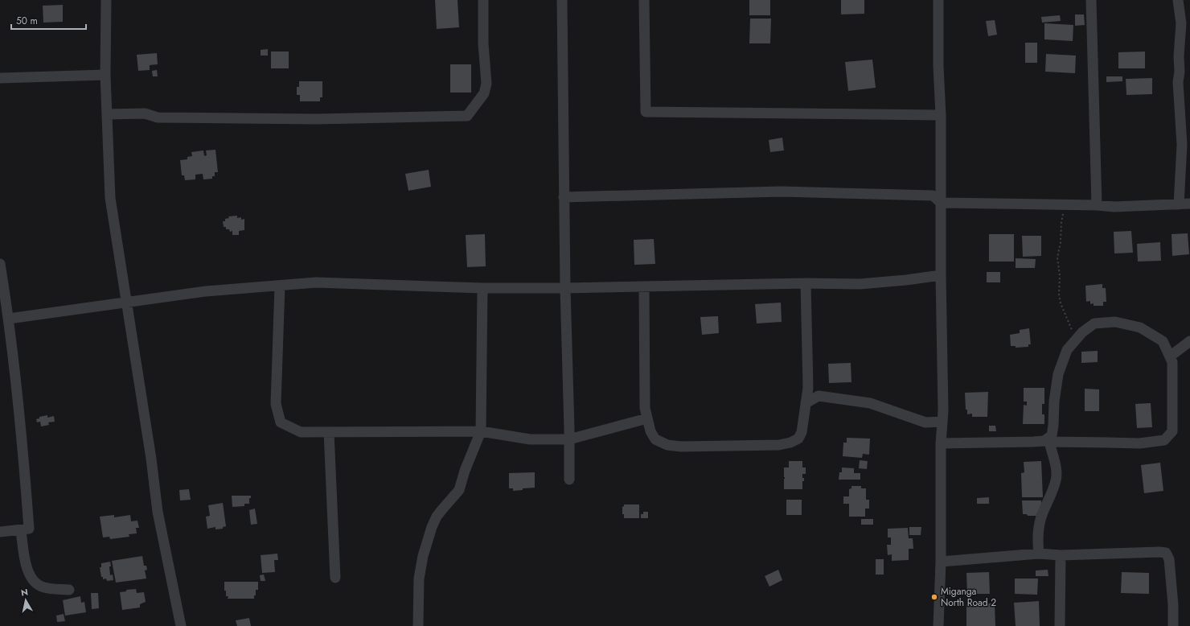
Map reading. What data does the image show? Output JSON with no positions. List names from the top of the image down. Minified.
{"places":["Miganga North Road 2"],"scale_bar":"50 m","north":"top"}
